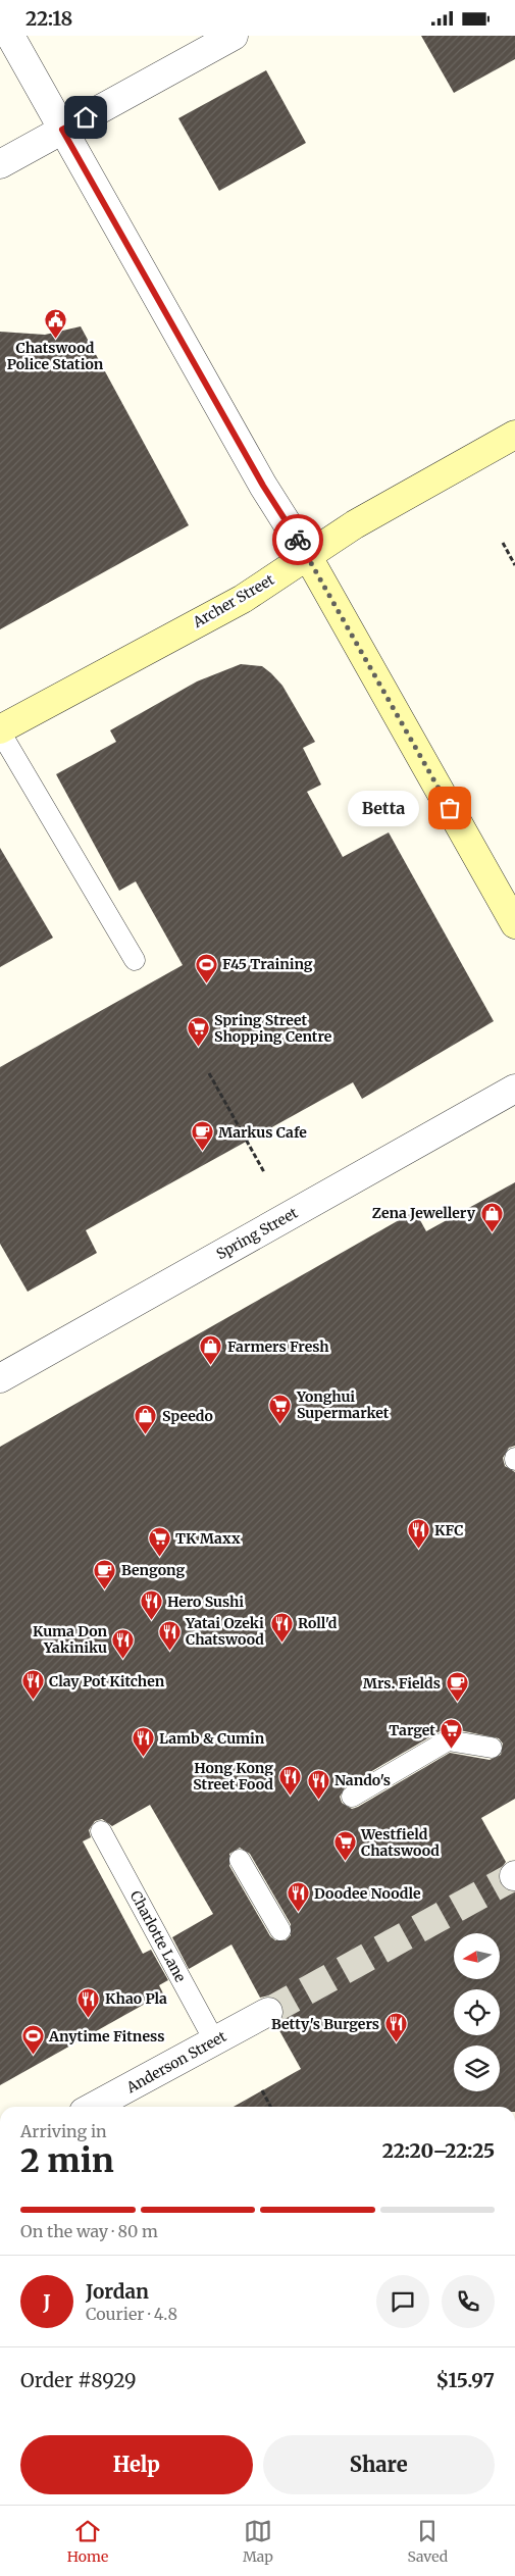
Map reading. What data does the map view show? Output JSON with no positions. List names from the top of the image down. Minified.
{"streets":{"main road":["Archer Street"],"street":["Spring Street","Anderson Street"],"lane":["Charlotte Lane"]},"crossings":[["Charlotte Lane","Anderson Street"]],"places":{"public building":["Chatswood Police Station"],"other":["Betta"],"sports":["F45 Training","Anytime Fitness"],"supermarket":["Spring Street Shopping Centre","Yonghui Supermarket","TK Maxx","Target","Westfield Chatswood"],"cafe":["Markus Cafe","Bengong","Mrs. Fields"],"shop":["Zena Jewellery","Farmers Fresh","Speedo"],"restaurant":["KFC","Hero Sushi","Roll'd","Yatai Ozeki Chatswood","Kuma Don Yakiniku","Clay Pot Kitchen","Lamb & Cumin","Hong Kong Street Food","Nando's","Doodee Noodle","Khao Pla","Betty's Burgers"]},"north":"left","page":{"status":"22:18","bubble":"Betta","heading":["2 min","Arriving in","22:20–22:25"],"panel":["Jordan","Courier · 4.8","Order #8929","$15.97"],"bar":"On the way · 80 m","round":"J","buttons":["Help","Share"],"tabs":["Home","Map","Saved"]}}
